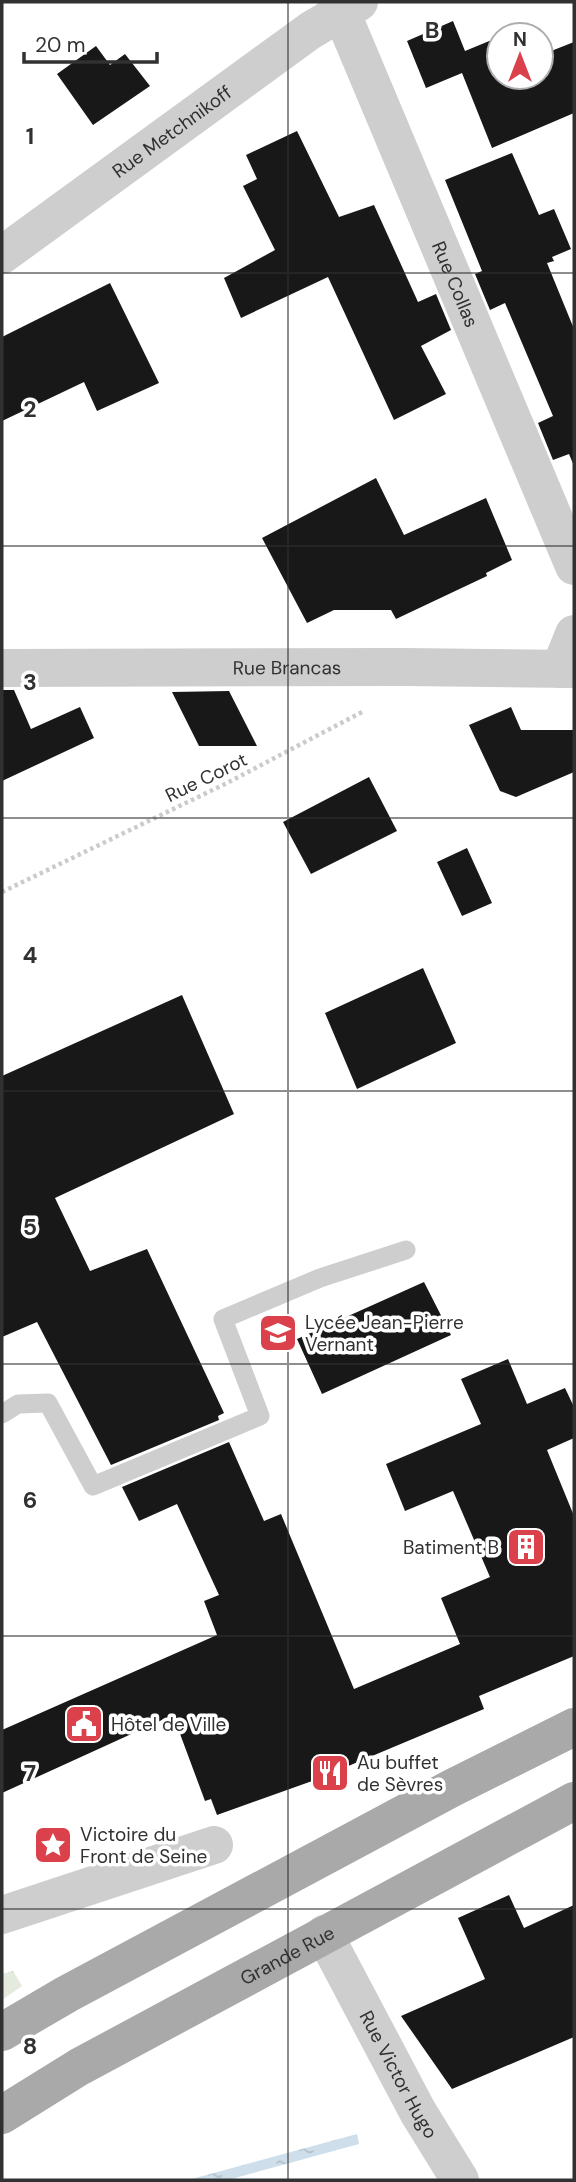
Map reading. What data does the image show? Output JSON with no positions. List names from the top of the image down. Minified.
{"streets":{"main road":["Grande Rue"],"street":["Rue Metchnikoff","Rue Collas","Rue Brancas","Rue Victor Hugo"],"path":["Rue Corot"]},"crossings":[["Rue Metchnikoff","Rue Collas"],["Rue Brancas","Rue Corot"],["Grande Rue","Rue Victor Hugo"]],"places":{"school or university":["Lycée Jean-Pierre Vernant"],"building":["Batiment B"],"public building":["Hôtel de Ville"],"restaurant":["Au buffet de Sèvres"],"place":["Victoire du Front de Seine"]},"scale_bar":"20 m","north":"top","grid":{"columns":["B"],"rows":["1","2","3","4","5","6","7","8"]}}
